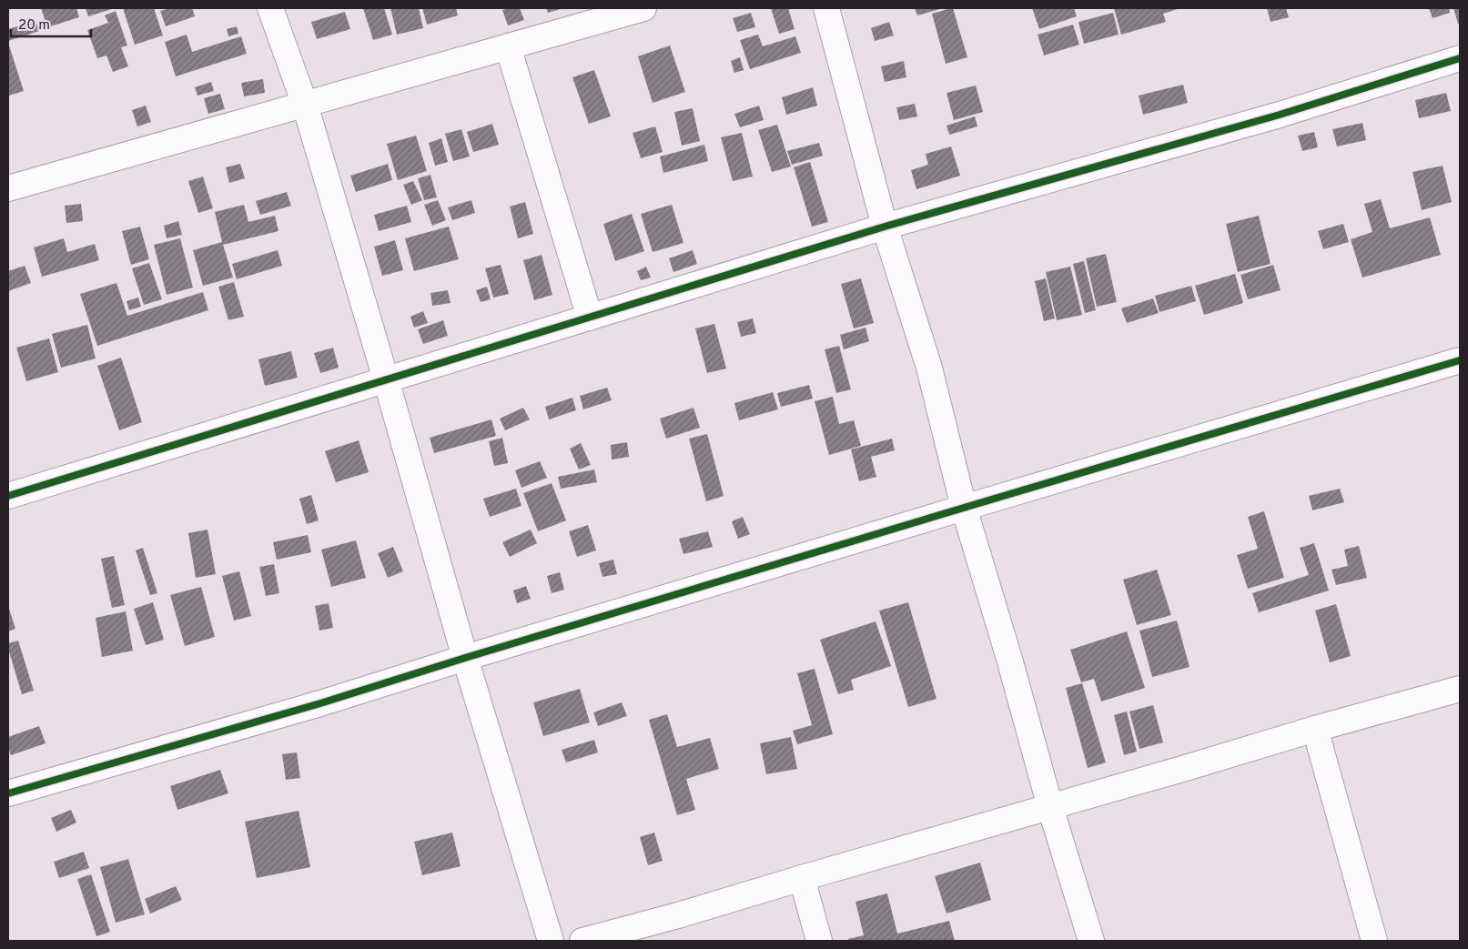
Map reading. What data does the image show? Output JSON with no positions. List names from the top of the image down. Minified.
{"scale_bar":"20 m"}
